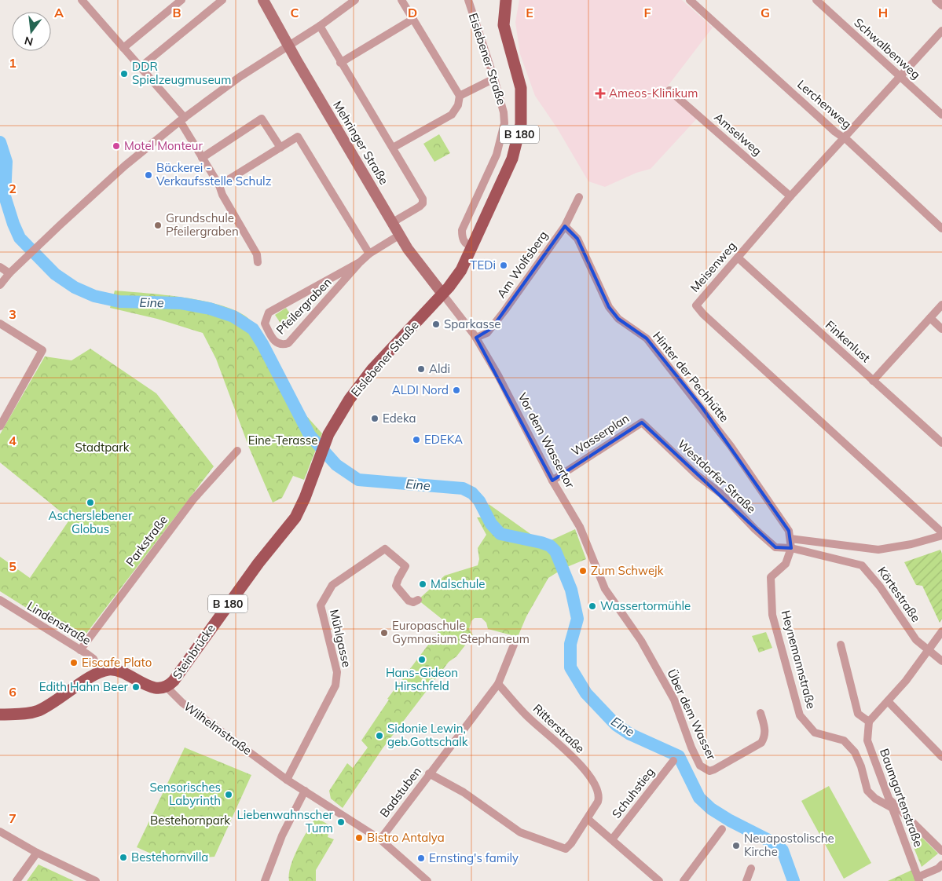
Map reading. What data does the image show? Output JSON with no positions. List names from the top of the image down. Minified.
{"streets":{"main road":["Eislebener Straße","B 180","Mehringer Straße","Steinbrücke"],"street":["Schwalbenweg","Lerchenweg","Amselweg","Am Wolfsberg","Meisenweg","Pfeilergraben","Finkenlust","Hinter der Pechhütte","Wasserplan","Vor dem Wassertor","Westdorfer Straße","Parkstraße","Körtestraße","Lindenstraße","Mühlgasse","Heynemannstraße","Über dem Wasser","Wilhelmstraße","Ritterstraße","Badstuben","Schuhstieg","Baumgartenstraße"]},"crossings":[["Schwalbenweg","Meisenweg"],["Eislebener Straße","Mehringer Straße"],["Eislebener Straße","Vor dem Wassertor"],["Eislebener Straße","Steinbrücke"],["Lerchenweg","Meisenweg"],["Amselweg","Meisenweg"],["Mehringer Straße","Pfeilergraben"],["Mehringer Straße","Vor dem Wassertor"],["Am Wolfsberg","Hinter der Pechhütte"],["Am Wolfsberg","Vor dem Wassertor"],["Meisenweg","Finkenlust"],["Hinter der Pechhütte","Körtestraße"],["Hinter der Pechhütte","Heynemannstraße"],["Wasserplan","Vor dem Wassertor"],["Wasserplan","Westdorfer Straße"],["Vor dem Wassertor","Über dem Wasser"],["Westdorfer Straße","Körtestraße"],["Parkstraße","Lindenstraße"],["Körtestraße","Heynemannstraße"],["Mühlgasse","Wilhelmstraße"],["Steinbrücke","Wilhelmstraße"],["Heynemannstraße","Baumgartenstraße"],["Wilhelmstraße","Badstuben"],["Ritterstraße","Badstuben"]],"water":["Eine"],"parks":["Eine-Terasse","Stadtpark","Bestehornpark"],"places":{"other":["DDR Spielzeugmuseum","Motel Monteur","Bäckerei - Verkaufsstelle Schulz","Grundschule Pfeilergraben","TEDi","Sparkasse","Aldi","ALDI Nord","Edeka","EDEKA","Ascherslebener Globus","Zum Schwejk","Malschule","Wassertormühle","Europaschule Gymnasium Stephaneum","Hans-Gideon Hirschfeld","Eiscafe Plato","Edith Hahn Beer","Sidonie Lewin, geb.Gottschalk","Sensorisches Labyrinth","Liebenwahnscher Turm","Bistro Antalya","Neuapostolische Kirche","Bestehornvilla","Ernsting's family"],"health":["Ameos-Klinikum"]},"north":"bottom","grid":{"columns":["A","B","C","D","E","F","G","H"],"rows":["1","2","3","4","5","6","7"]}}
